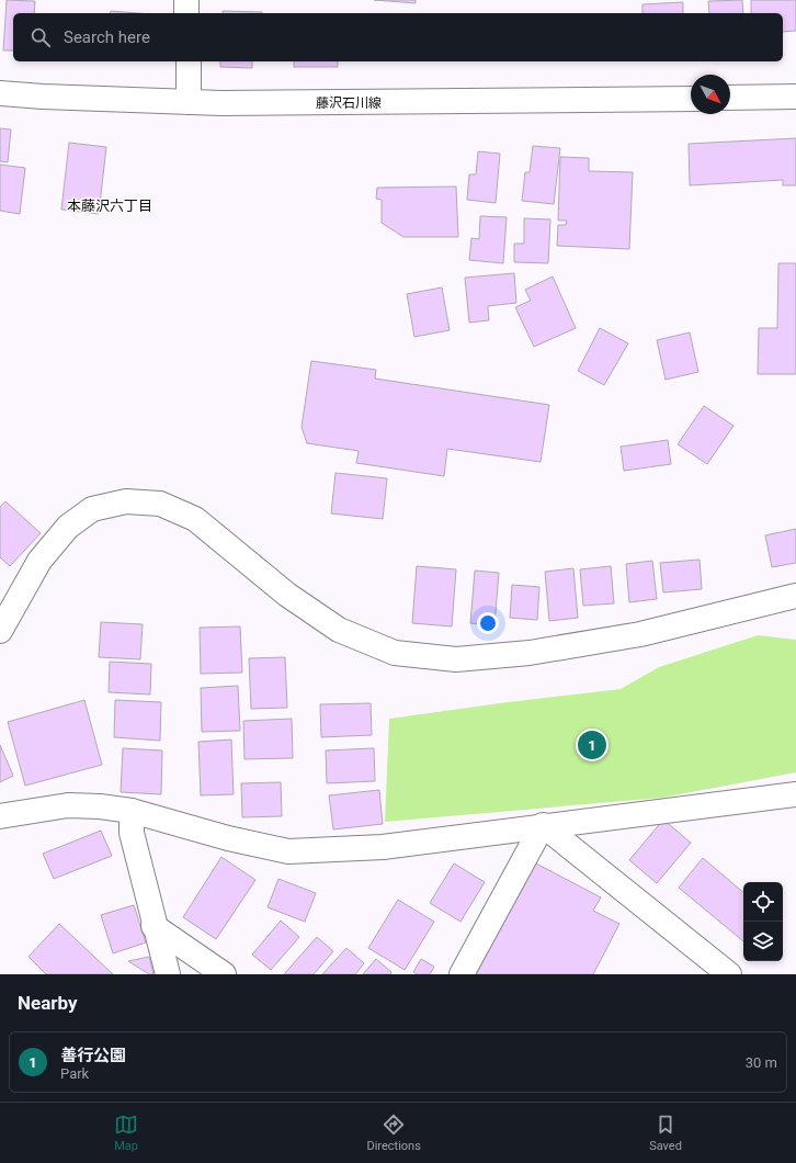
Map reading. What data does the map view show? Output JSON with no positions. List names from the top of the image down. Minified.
{"streets":{"street":["藤沢石川線"]},"districts":["本藤沢六丁目"],"north":"bottom right","page":{"search":"Search here","pins":"1","heading":"Nearby","list":[{"mark":"1","name":"善行公園","note":"Park","value":"30 m"}],"nav":["Map","Directions","Saved"]}}
